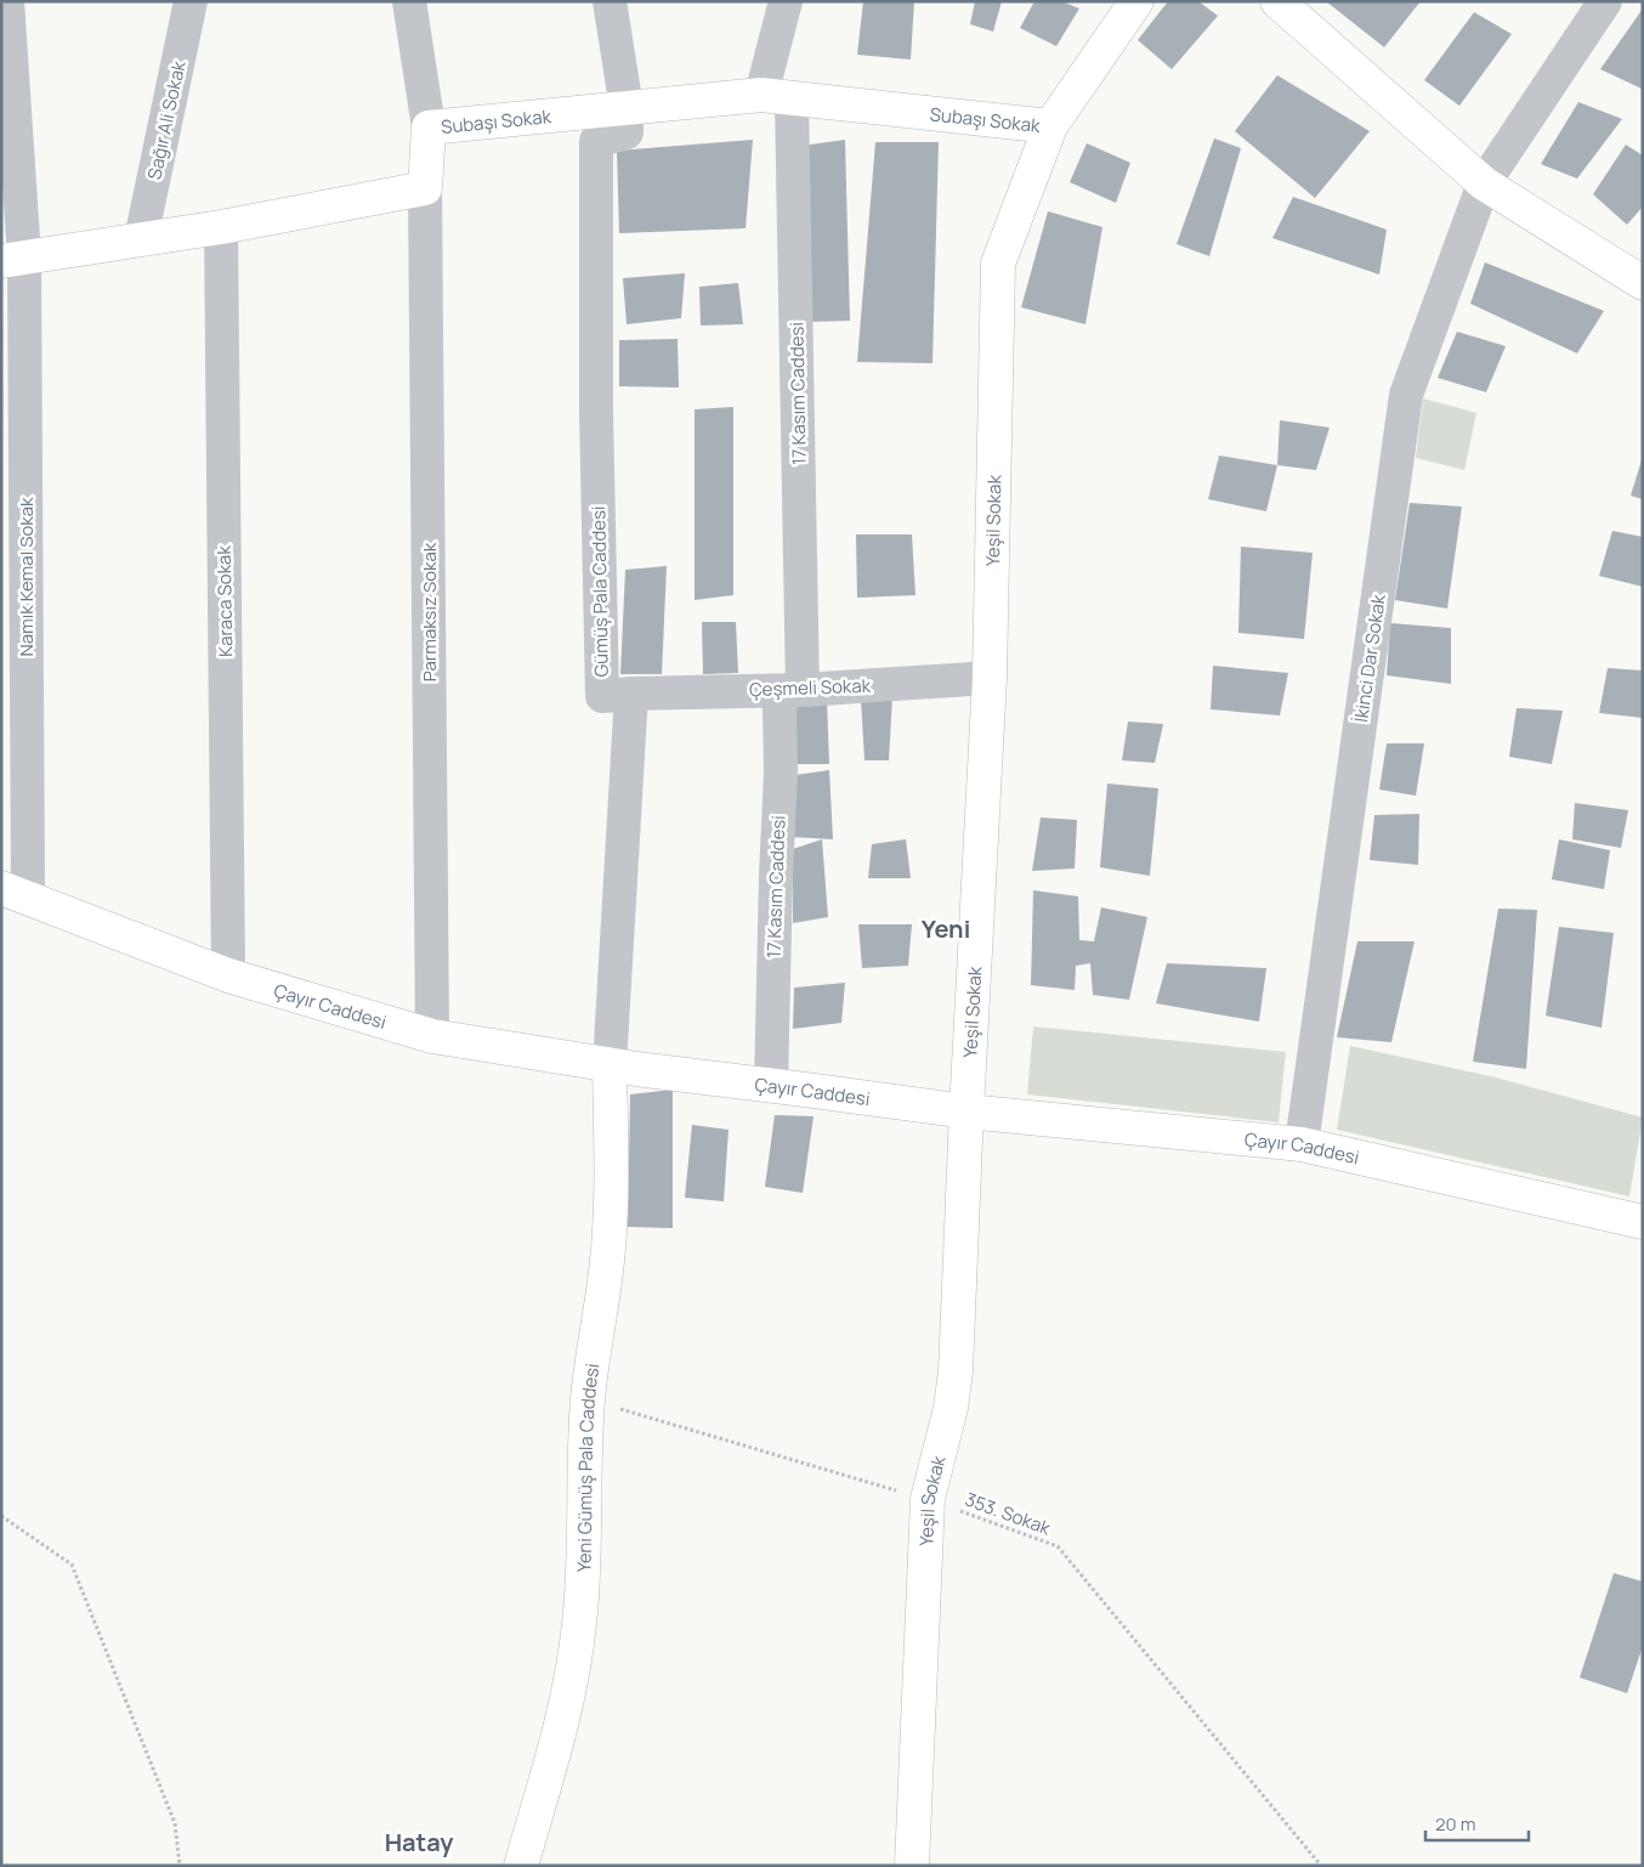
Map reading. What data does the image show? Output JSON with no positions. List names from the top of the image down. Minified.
{"streets":{"street":["Subaşı Sokak","Sağır Ali Sokak","17 Kasım Caddesi","Yeşil Sokak","Namık Kemal Sokak","Gümüş Pala Caddesi","Karaca Sokak","Parmaksız Sokak","İkinci Dar Sokak","Çeşmeli Sokak","Çayır Caddesi","Yeni Gümüş Pala Caddesi"],"path":["353. Sokak"]},"crossings":[["Subaşı Sokak","17 Kasım Caddesi"],["Subaşı Sokak","Yeşil Sokak"],["Subaşı Sokak","Gümüş Pala Caddesi"],["Subaşı Sokak","Parmaksız Sokak"],["17 Kasım Caddesi","Çeşmeli Sokak"],["17 Kasım Caddesi","Çayır Caddesi"],["Yeşil Sokak","Çeşmeli Sokak"],["Yeşil Sokak","Çayır Caddesi"],["Yeşil Sokak","353. Sokak"],["Namık Kemal Sokak","Çayır Caddesi"],["Gümüş Pala Caddesi","Çeşmeli Sokak"],["Gümüş Pala Caddesi","Çayır Caddesi"],["Gümüş Pala Caddesi","Yeni Gümüş Pala Caddesi"],["Karaca Sokak","Çayır Caddesi"],["Parmaksız Sokak","Çayır Caddesi"],["İkinci Dar Sokak","Çayır Caddesi"],["Çayır Caddesi","Yeni Gümüş Pala Caddesi"],["Yeni Gümüş Pala Caddesi","353. Sokak"]],"districts":["Yeni","Hatay"],"scale_bar":"20 m"}
